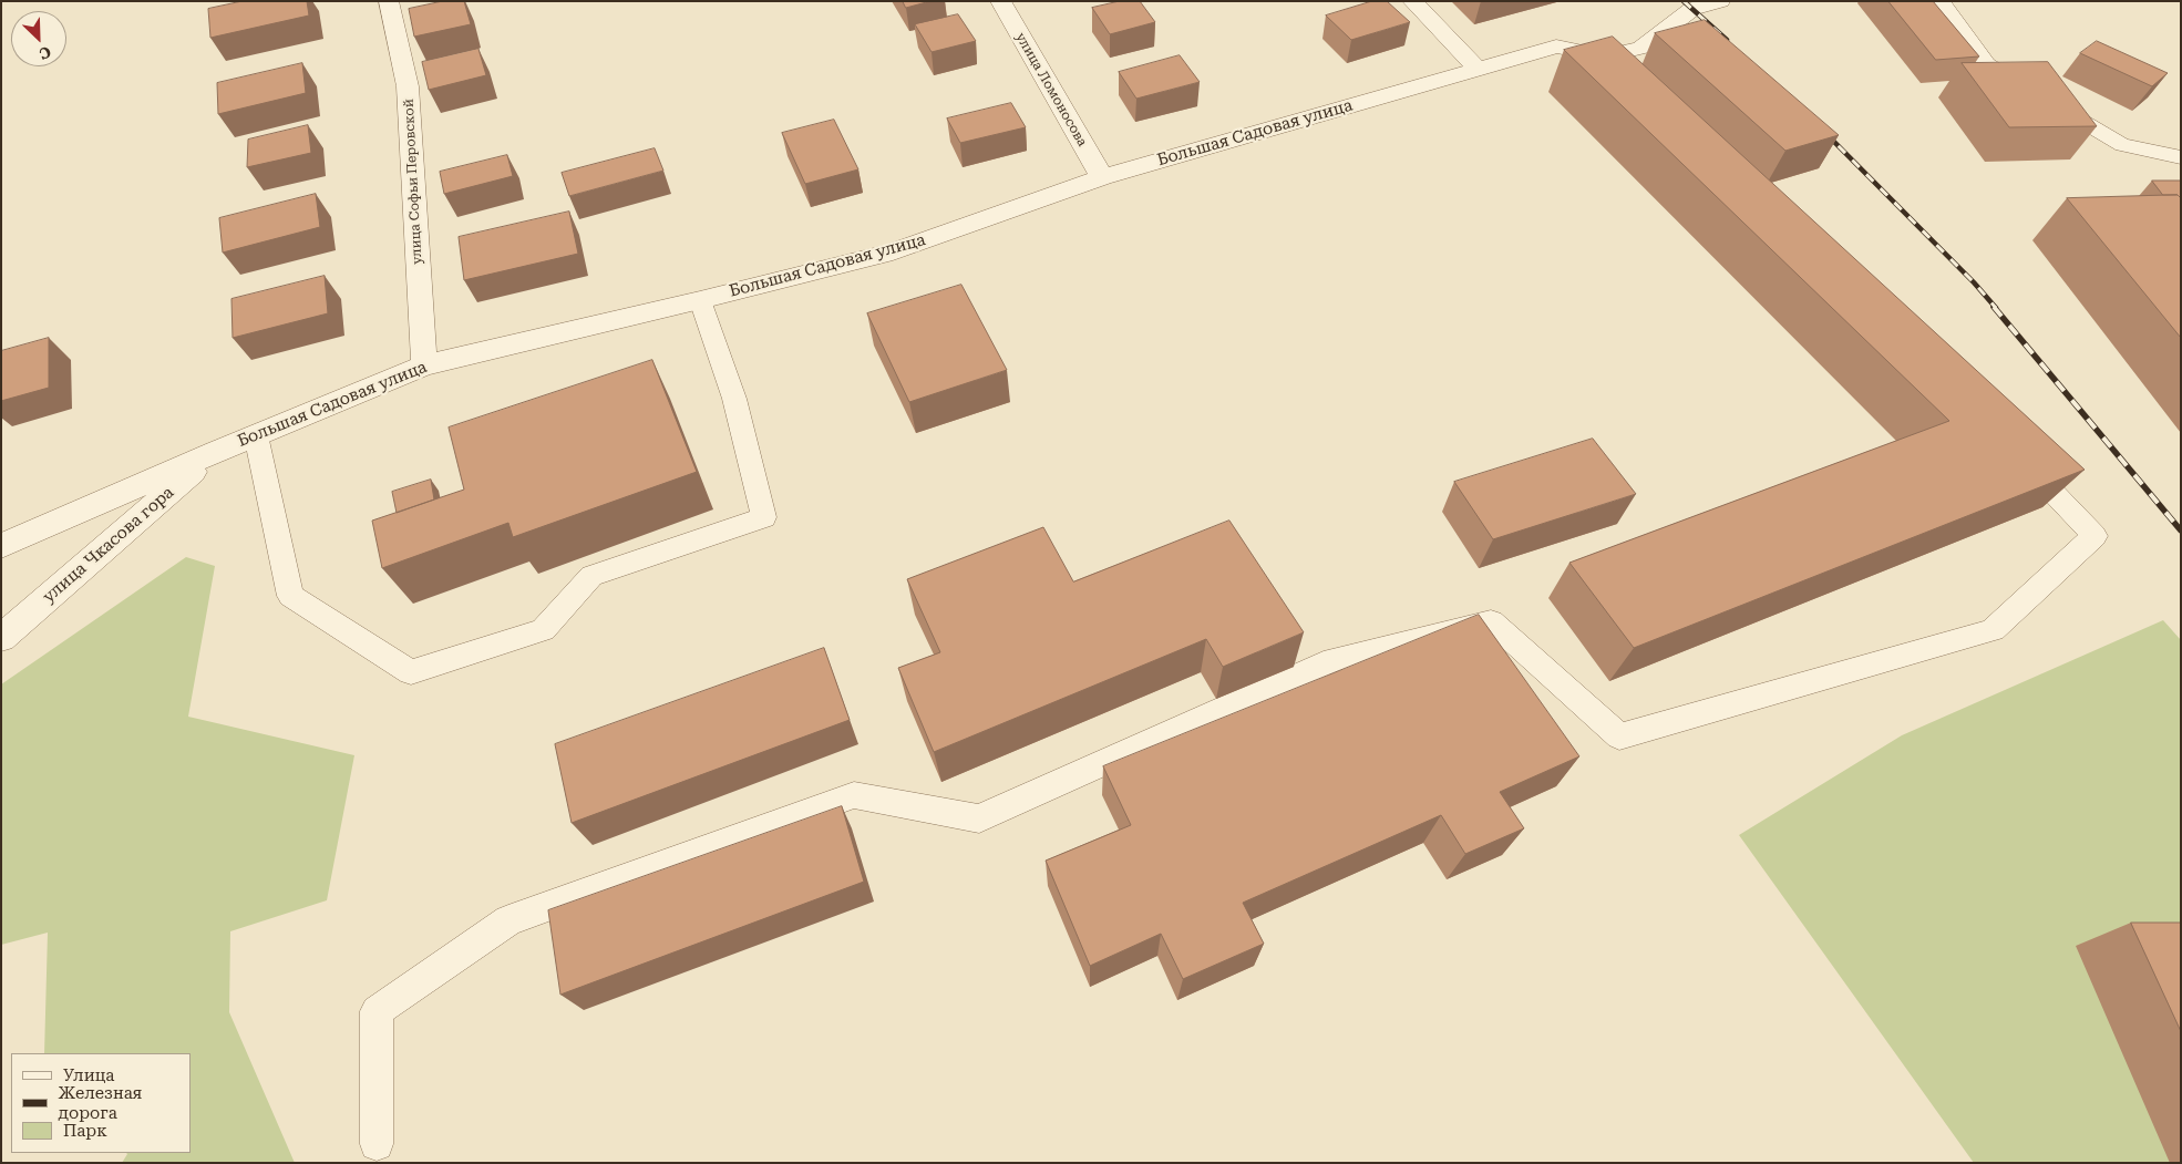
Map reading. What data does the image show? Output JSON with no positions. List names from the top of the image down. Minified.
{"streets":{"street":["улица Ломоносова","Большая Садовая улица","улица Софьи Перовской","улица Чкасова гора"]},"crossings":[["улица Ломоносова","Большая Садовая улица"],["Большая Садовая улица","улица Софьи Перовской"],["Большая Садовая улица","улица Чкасова гора"]],"legend":["Улица","Железная дорога","Парк"],"north":"bottom right"}
